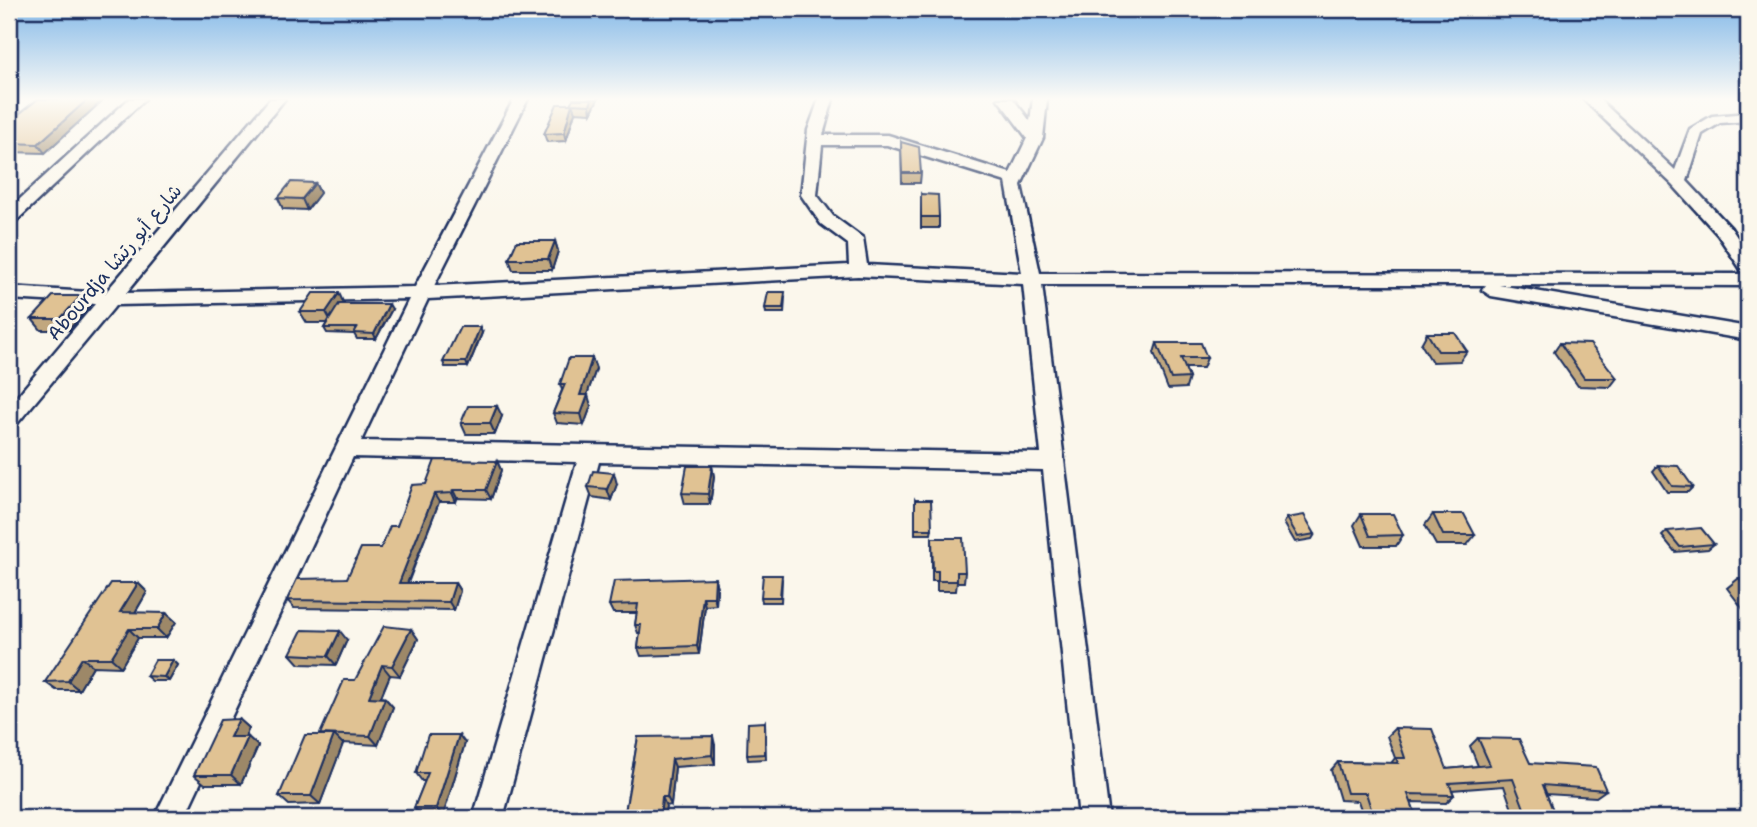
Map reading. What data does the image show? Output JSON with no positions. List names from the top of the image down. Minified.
{"streets":{"street":["Abourdja شارع أبو رتشا"]}}
